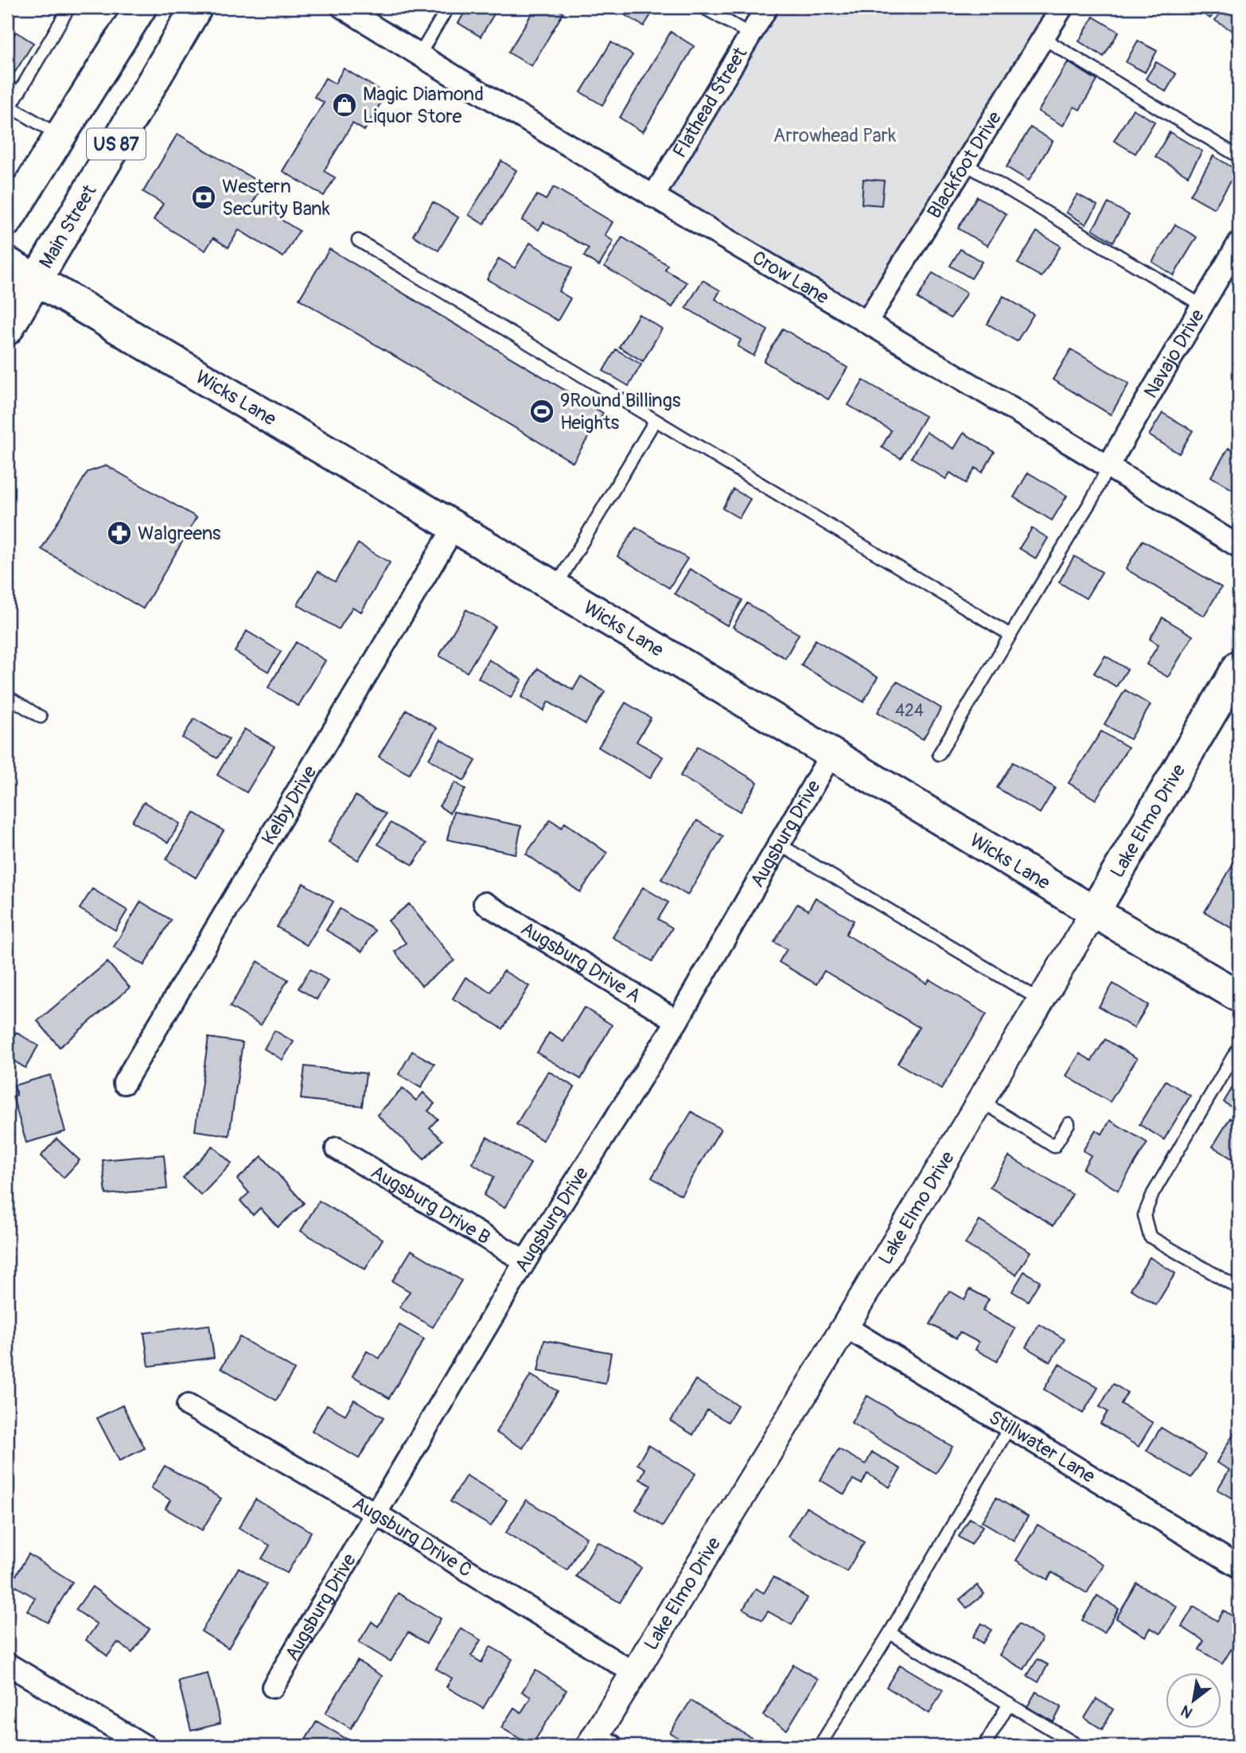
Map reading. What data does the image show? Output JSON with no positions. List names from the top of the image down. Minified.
{"streets":{"main road":["US 87","Main Street","Wicks Lane","Lake Elmo Drive"],"street":["Flathead Street","Blackfoot Drive","Crow Lane","Navajo Drive","Kelby Drive","Augsburg Drive","Augsburg Drive A","Augsburg Drive B","Stillwater Lane","Augsburg Drive C"]},"crossings":[["Flathead Street","Crow Lane"],["Blackfoot Drive","Crow Lane"],["Main Street","Wicks Lane"],["Crow Lane","Navajo Drive"],["Wicks Lane","Kelby Drive"],["Wicks Lane","Lake Elmo Drive"],["Wicks Lane","Augsburg Drive"],["Lake Elmo Drive","Stillwater Lane"],["Lake Elmo Drive","Augsburg Drive C"],["Augsburg Drive","Augsburg Drive A"],["Augsburg Drive","Augsburg Drive B"],["Augsburg Drive","Augsburg Drive C"]],"parks":["Arrowhead Park"],"places":{"shop":["Magic Diamond Liquor Store"],"bank":["Western Security Bank"],"sports":["9Round Billings Heights"],"pharmacy":["Walgreens"]},"house_numbers":["424"],"north":"bottom left"}
